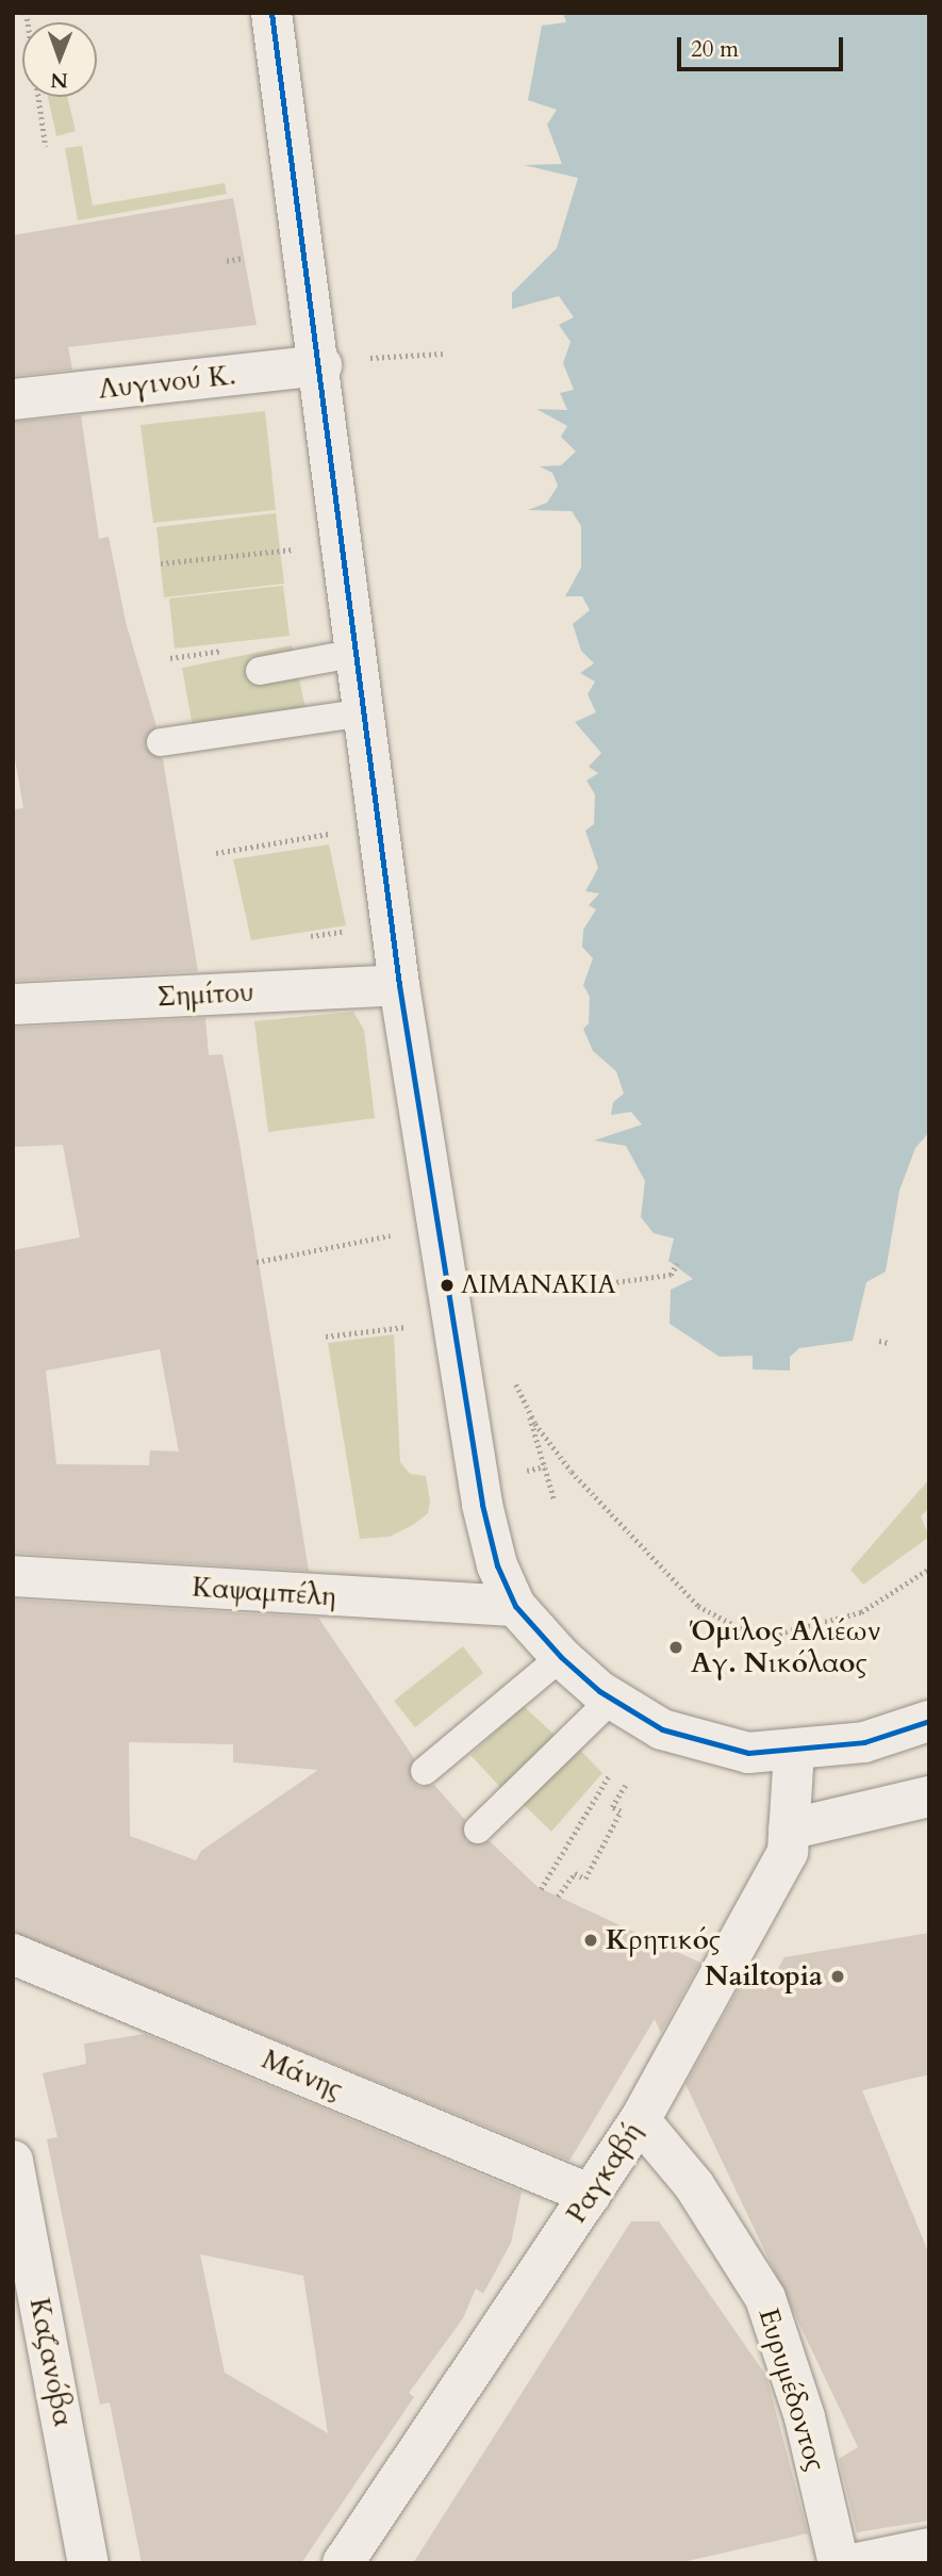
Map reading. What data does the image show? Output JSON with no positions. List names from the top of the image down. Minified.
{"streets":{"street":["Λυγινού Κ.","Σημίτου","Καψαμπέλη","Μάνης","Ραγκαβή","Καζανόβα","Ευρυμέδοντος"]},"crossings":[["Μάνης","Ραγκαβή"],["Ραγκαβή","Ευρυμέδοντος"]],"places":["ΛΙΜΑΝΑΚΙΑ","Όμιλος Αλιέων Αγ. Νικόλαος","Κρητικός","Nailtopia"],"scale_bar":"20 m","north":"bottom"}
